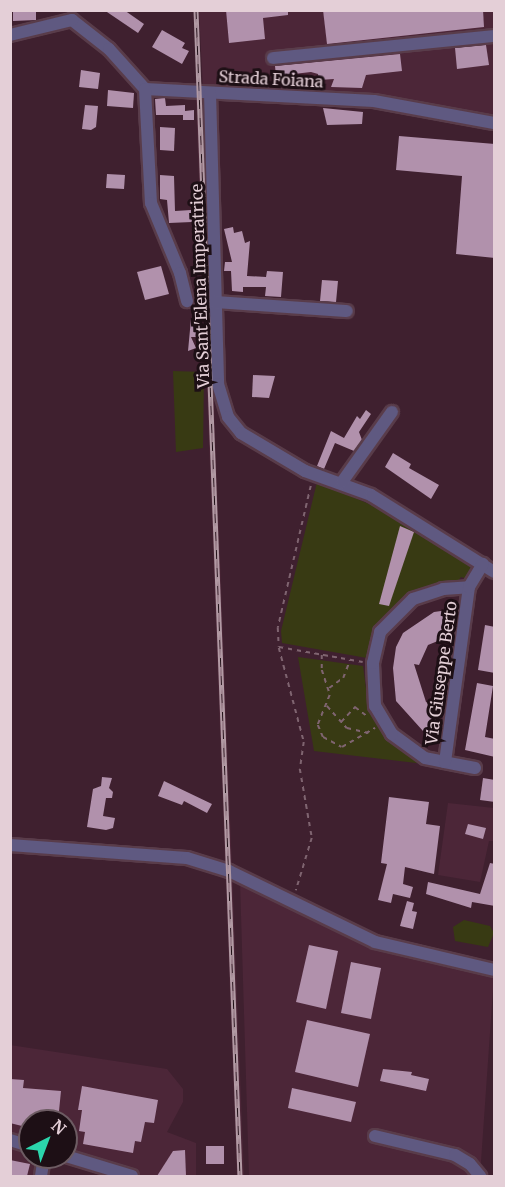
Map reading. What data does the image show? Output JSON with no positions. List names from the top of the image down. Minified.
{"streets":{"street":["Strada Foiana","Via Sant'Elena Imperatrice","Via Giuseppe Berto"]},"crossings":[["Strada Foiana","Via Sant'Elena Imperatrice"],["Via Sant'Elena Imperatrice","Via Giuseppe Berto"]],"north":"top right"}
